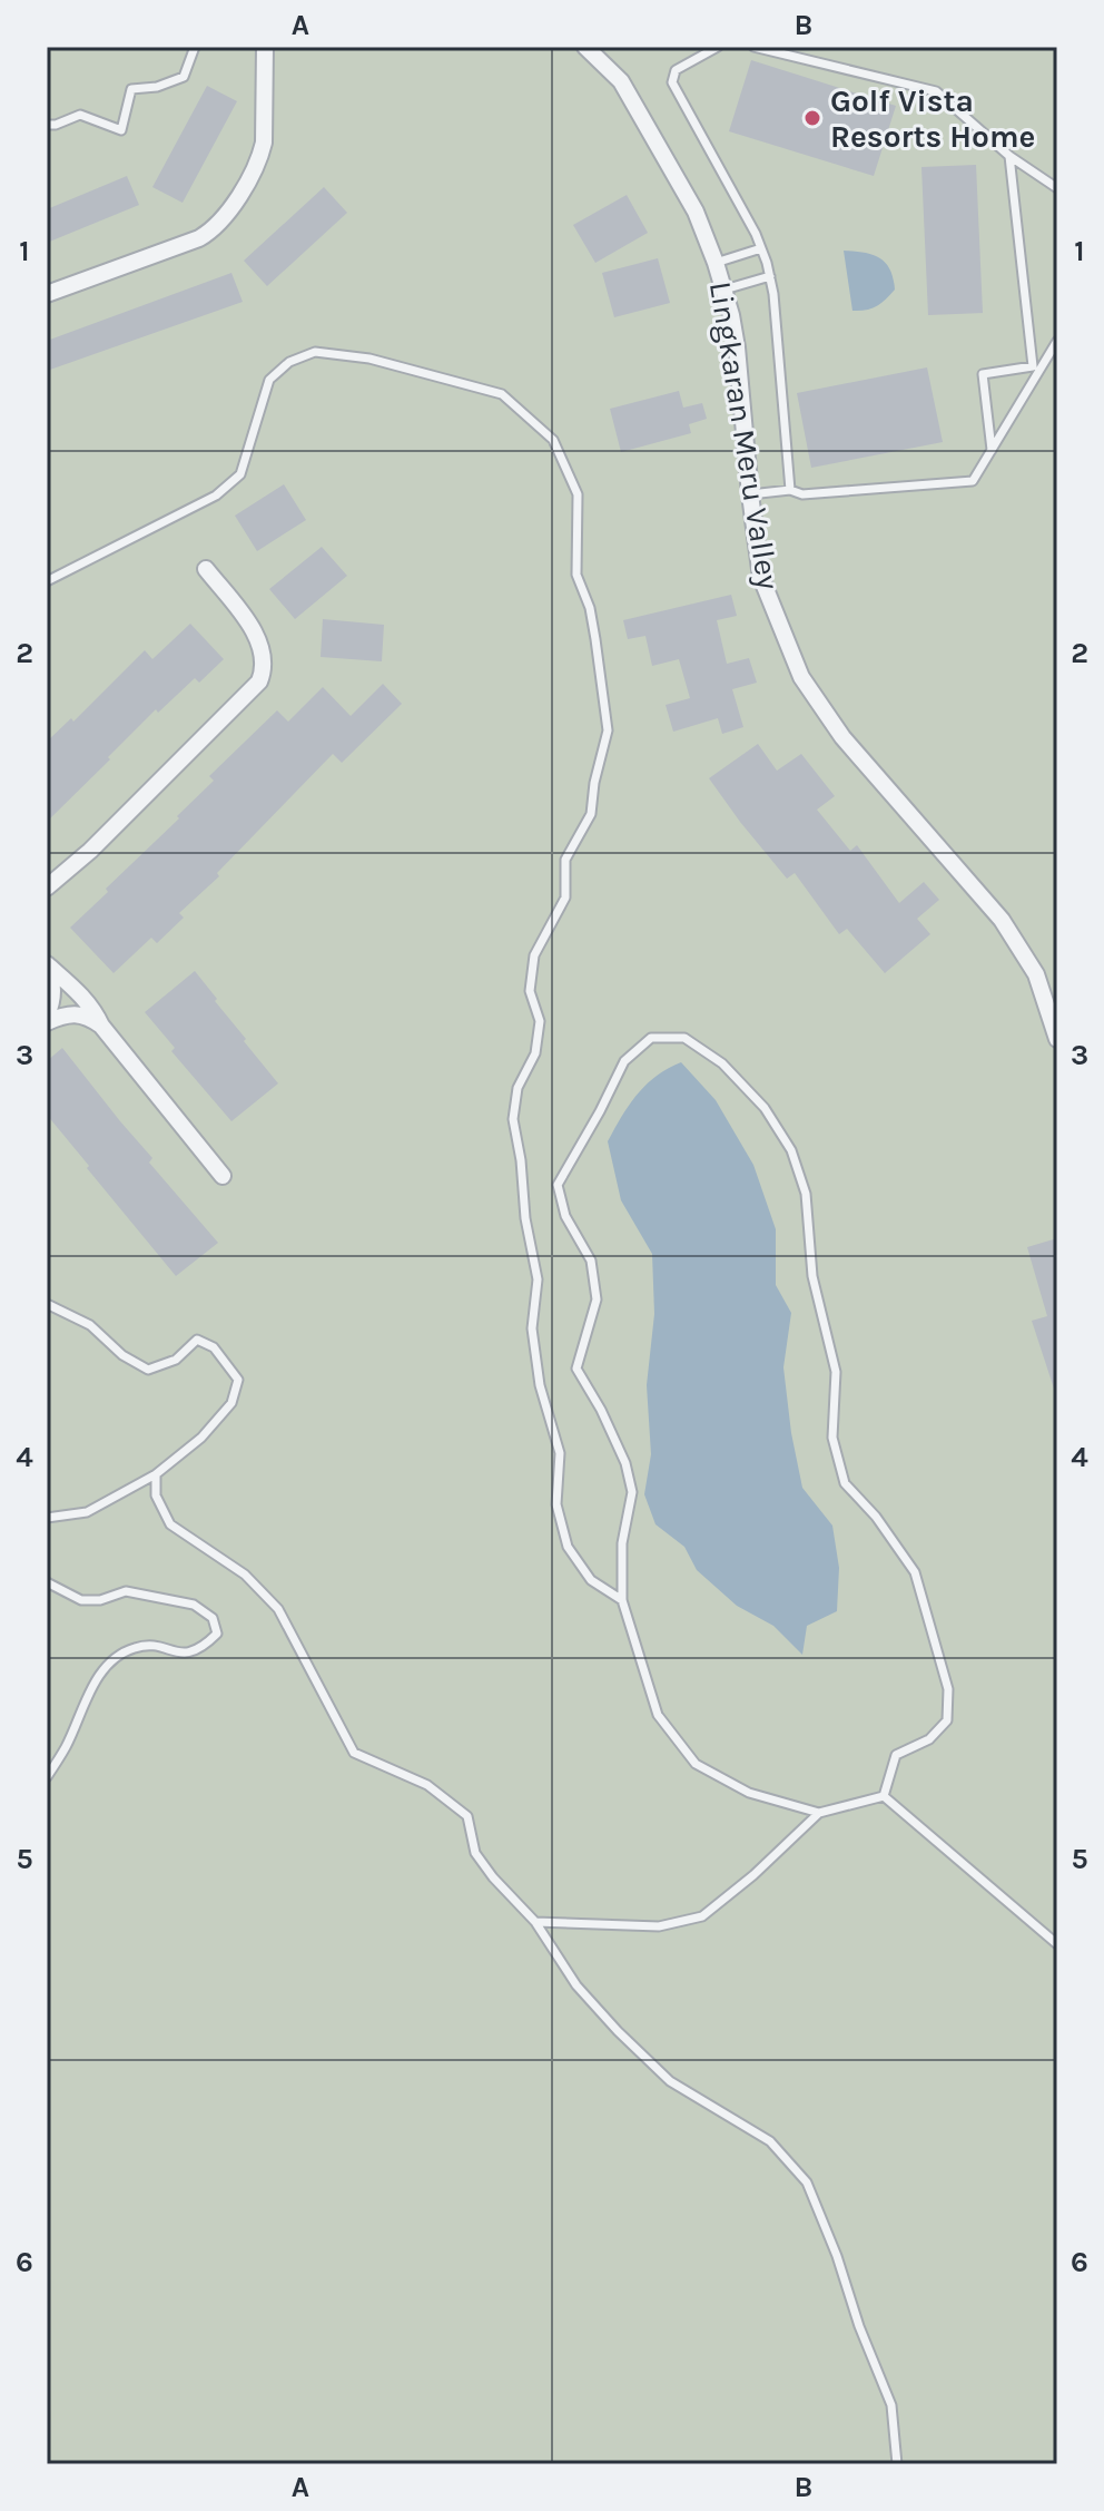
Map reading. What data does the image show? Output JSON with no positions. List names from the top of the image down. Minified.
{"streets":{"street":["Lingkaran Meru Valley"]},"places":["Golf Vista Resorts Home"],"grid":{"columns":["A","B"],"rows":["1","2","3","4","5","6"]}}
